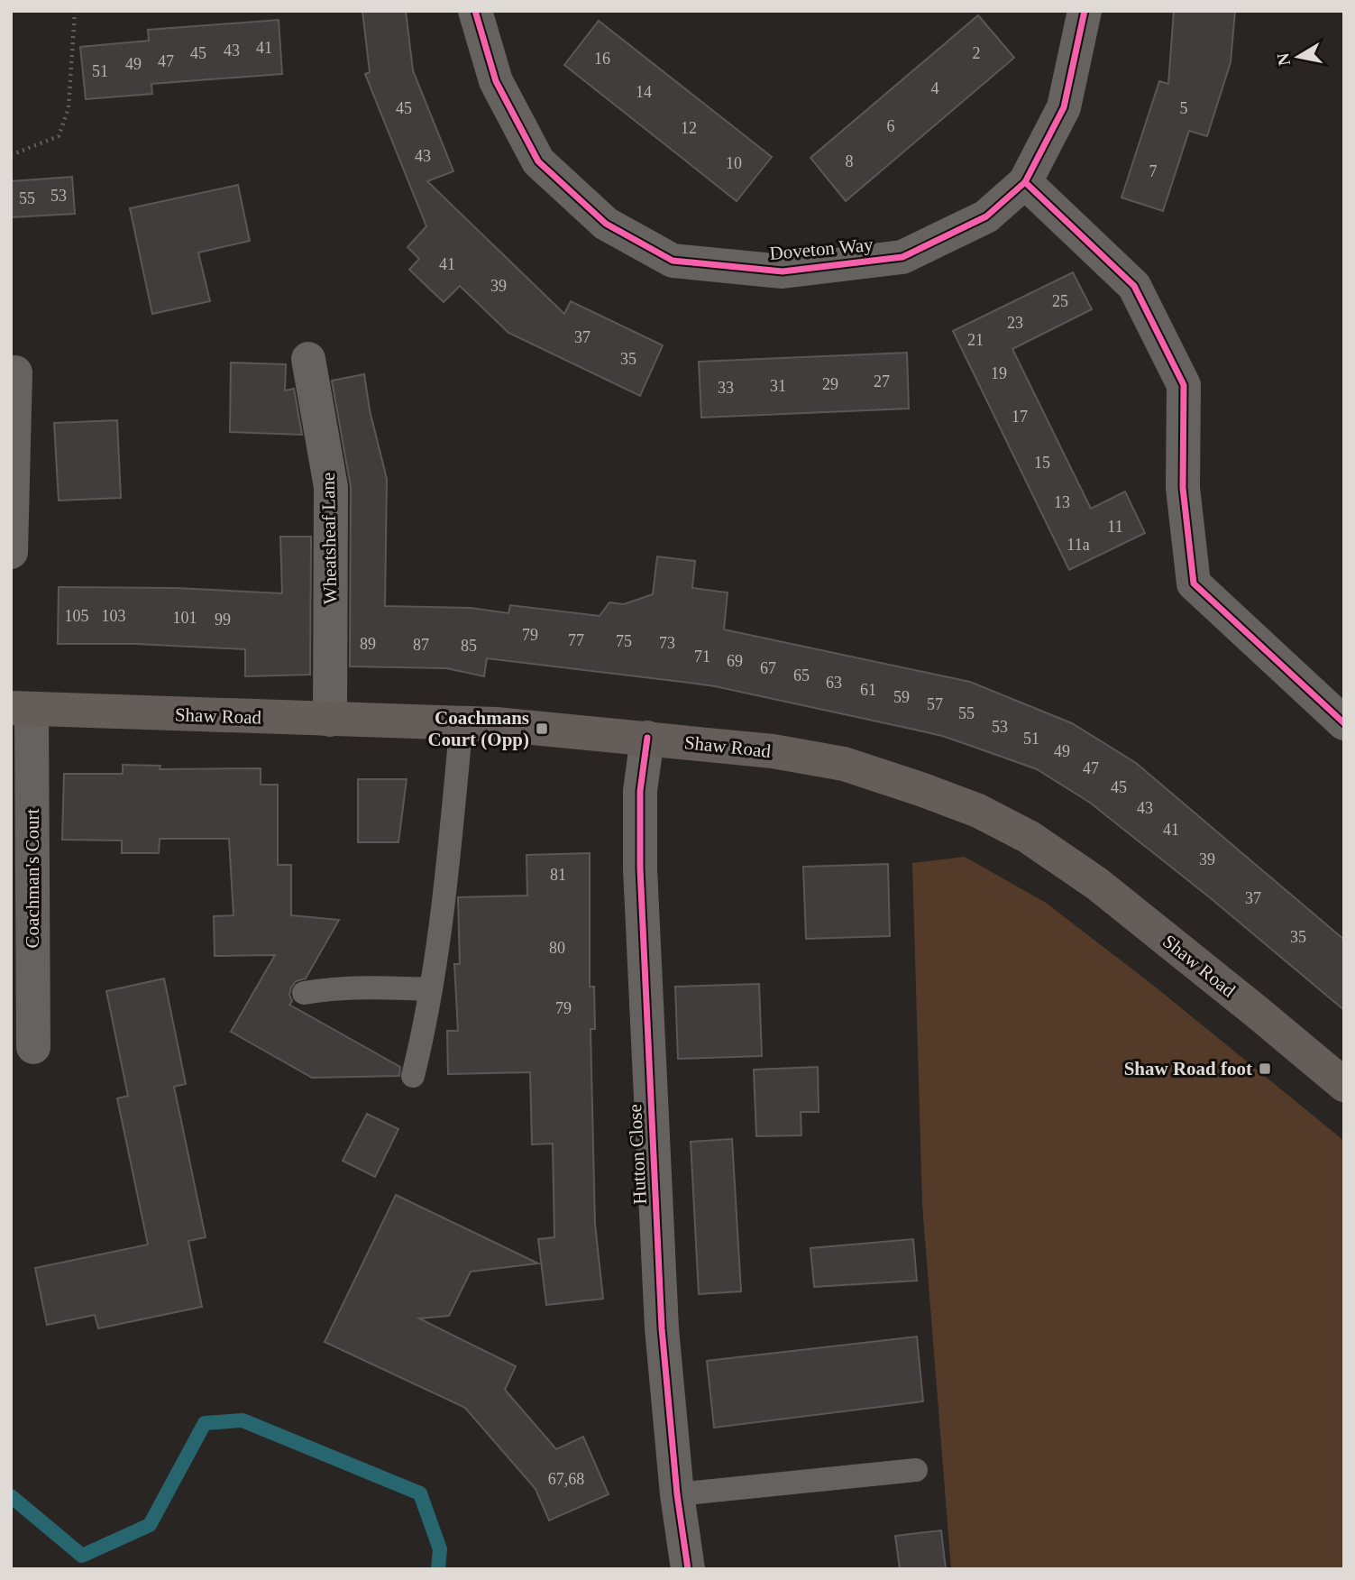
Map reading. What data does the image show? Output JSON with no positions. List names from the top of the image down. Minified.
{"streets":{"main road":["Shaw Road"],"street":["Doveton Way","Wheatsheaf Lane","Coachman's Court","Hutton Close"]},"crossings":[["Wheatsheaf Lane","Shaw Road"],["Shaw Road","Coachman's Court"],["Shaw Road","Hutton Close"]],"places":{"transit":["Coachmans Court (Opp)","Shaw Road foot"]},"house_numbers":["41","43","45","2","16","47","49","51","4","14","45","5","6","12","43","8","10","7","53","55","41","39","25","23","37","21","35","19","27","29","31","33","17","15","13","11","11a","105","103","101","99","79","77","75","73","89","87","85","71","69","67","65","63","61","59","57","55","53","51","49","47","45","43","41","39","81","37","35","80","79","67,68"],"north":"left"}
